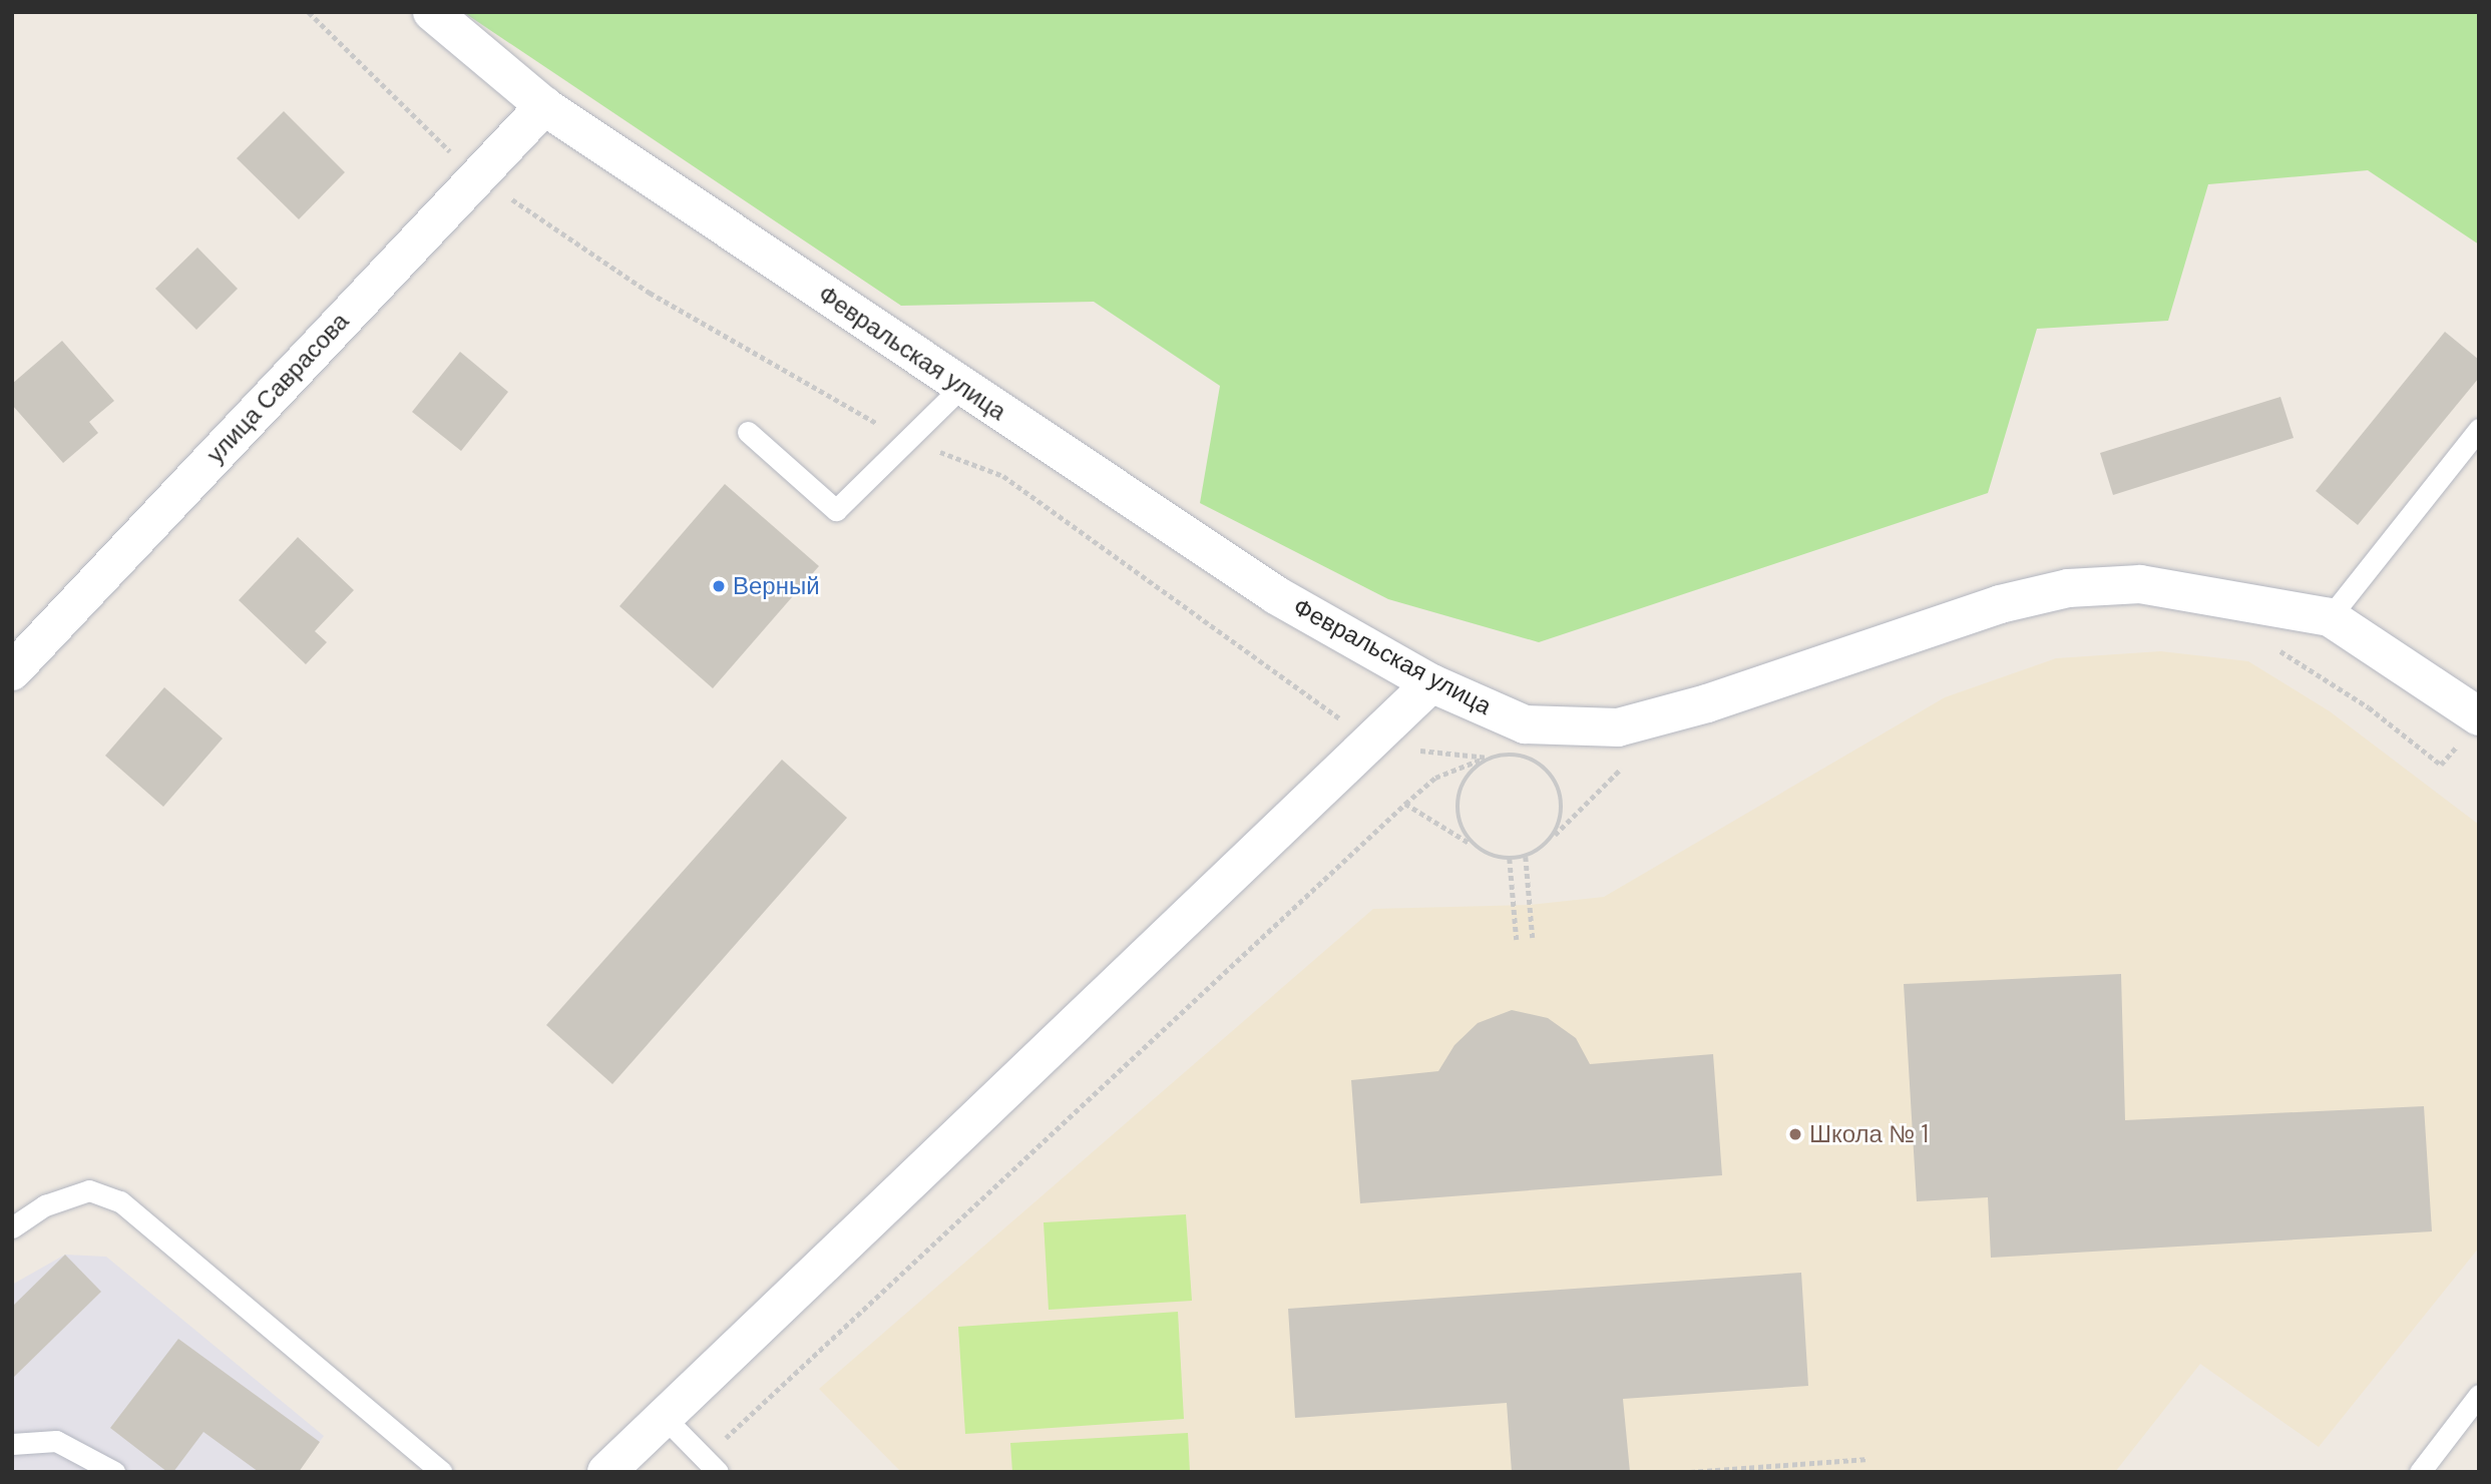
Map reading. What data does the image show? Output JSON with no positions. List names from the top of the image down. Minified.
{"streets":{"main road":["Февральская улица","улица Саврасова"]},"crossings":[["Февральская улица","улица Саврасова"]],"places":["Верный","Школа № 1"]}
